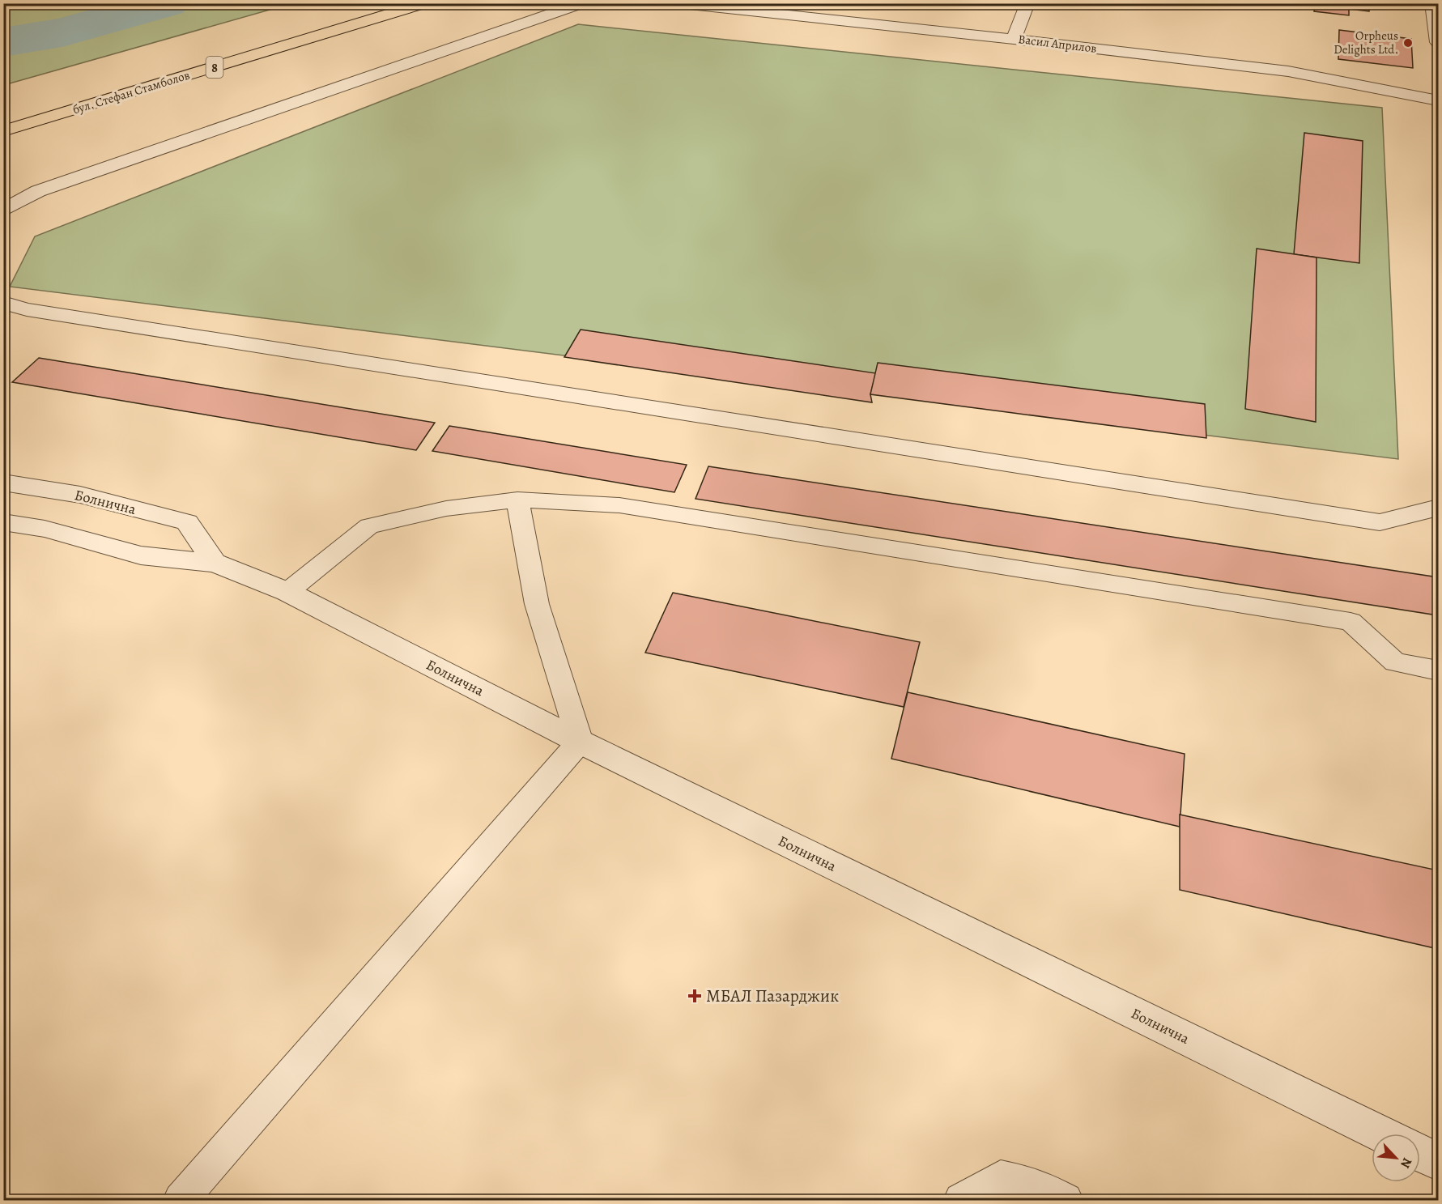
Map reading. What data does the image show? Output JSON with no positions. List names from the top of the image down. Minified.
{"streets":{"main road":["8","бул. Стефан Стамболов"],"street":["Васил Априлов","Болнична"]},"places":{"other":["Orpheus Delights Ltd."],"health":["МБАЛ Пазарджик"]},"north":"bottom right"}
